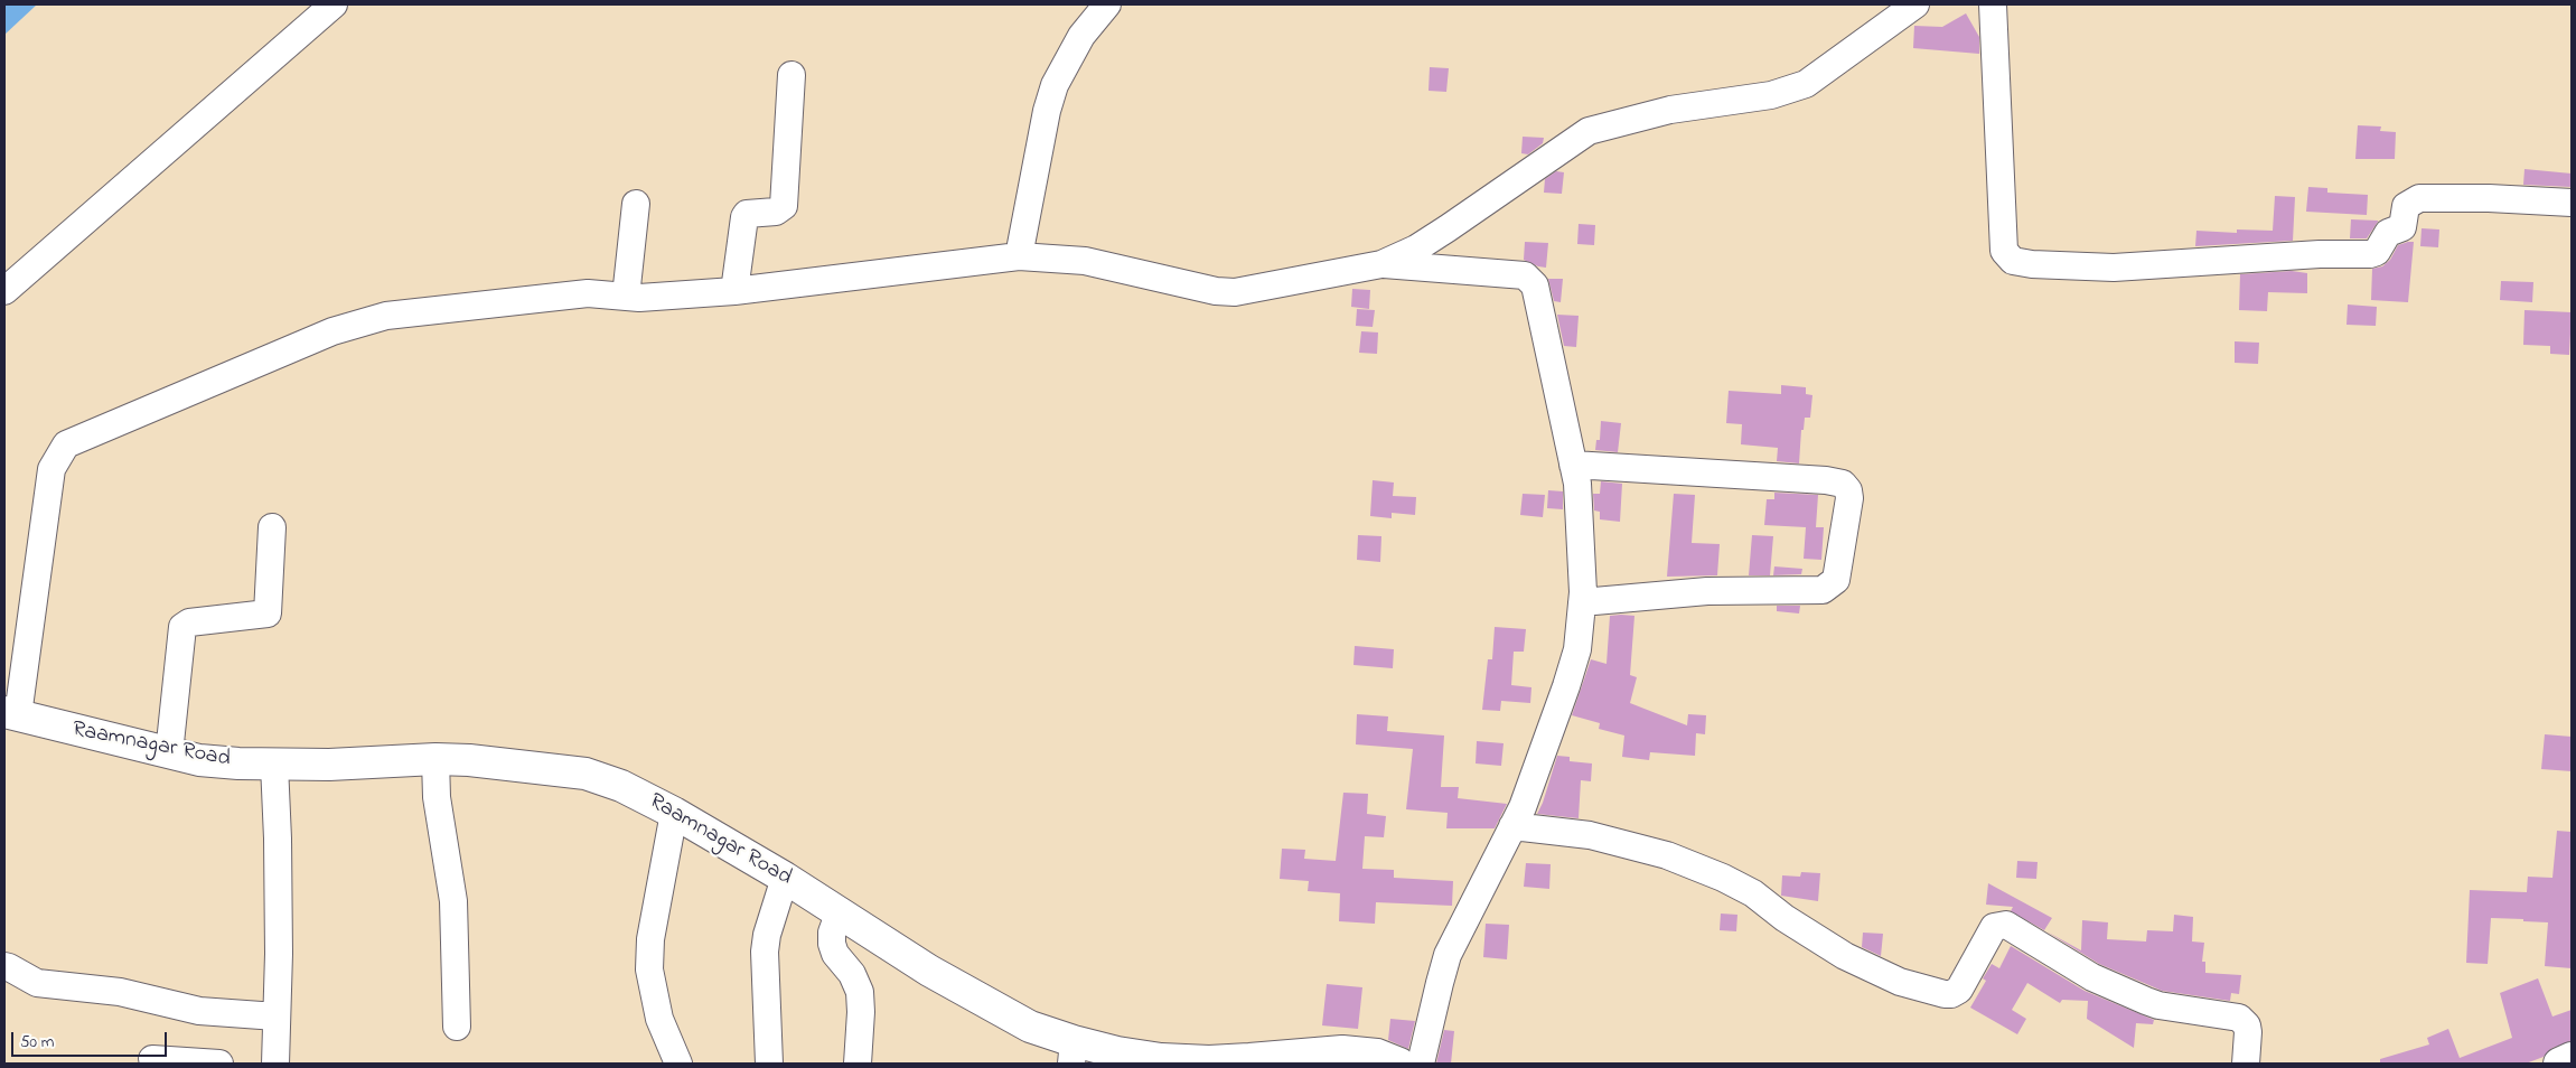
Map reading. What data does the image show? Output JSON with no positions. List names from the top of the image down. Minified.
{"streets":{"highway":["Raamnagar Road"]},"scale_bar":"50 m"}
